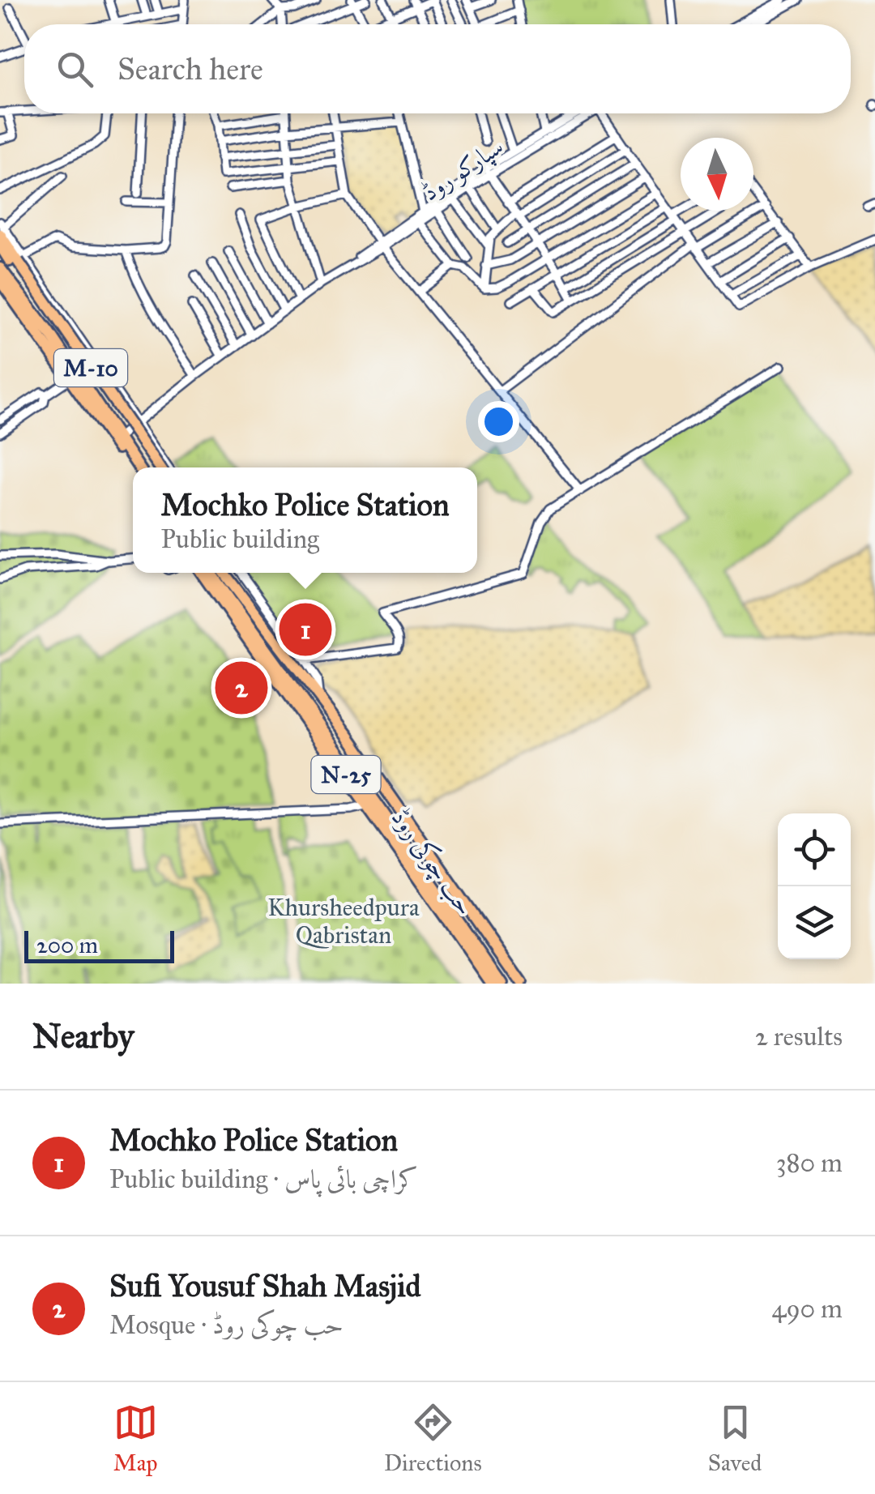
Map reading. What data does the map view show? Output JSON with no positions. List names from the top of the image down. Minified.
{"streets":{"highway":["M-10","N-25","حب چوکی روڈ"],"street":["سپارکو روڈ"]},"parks":["Khursheedpura Qabristan"],"scale_bar":"200 m","north":"bottom","page":{"search":"Search here","popup":["Mochko Police Station","Public building"],"pins":["1","2"],"scale":"200 m","heading":["Nearby","2 results"],"list":[{"mark":"1","name":"Mochko Police Station","note":"Public building · کراچی بائی پاس","value":"380 m"},{"mark":"2","name":"Sufi Yousuf Shah Masjid","note":"Mosque · حب چوکی روڈ","value":"490 m"}],"nav":["Map","Directions","Saved"]}}
